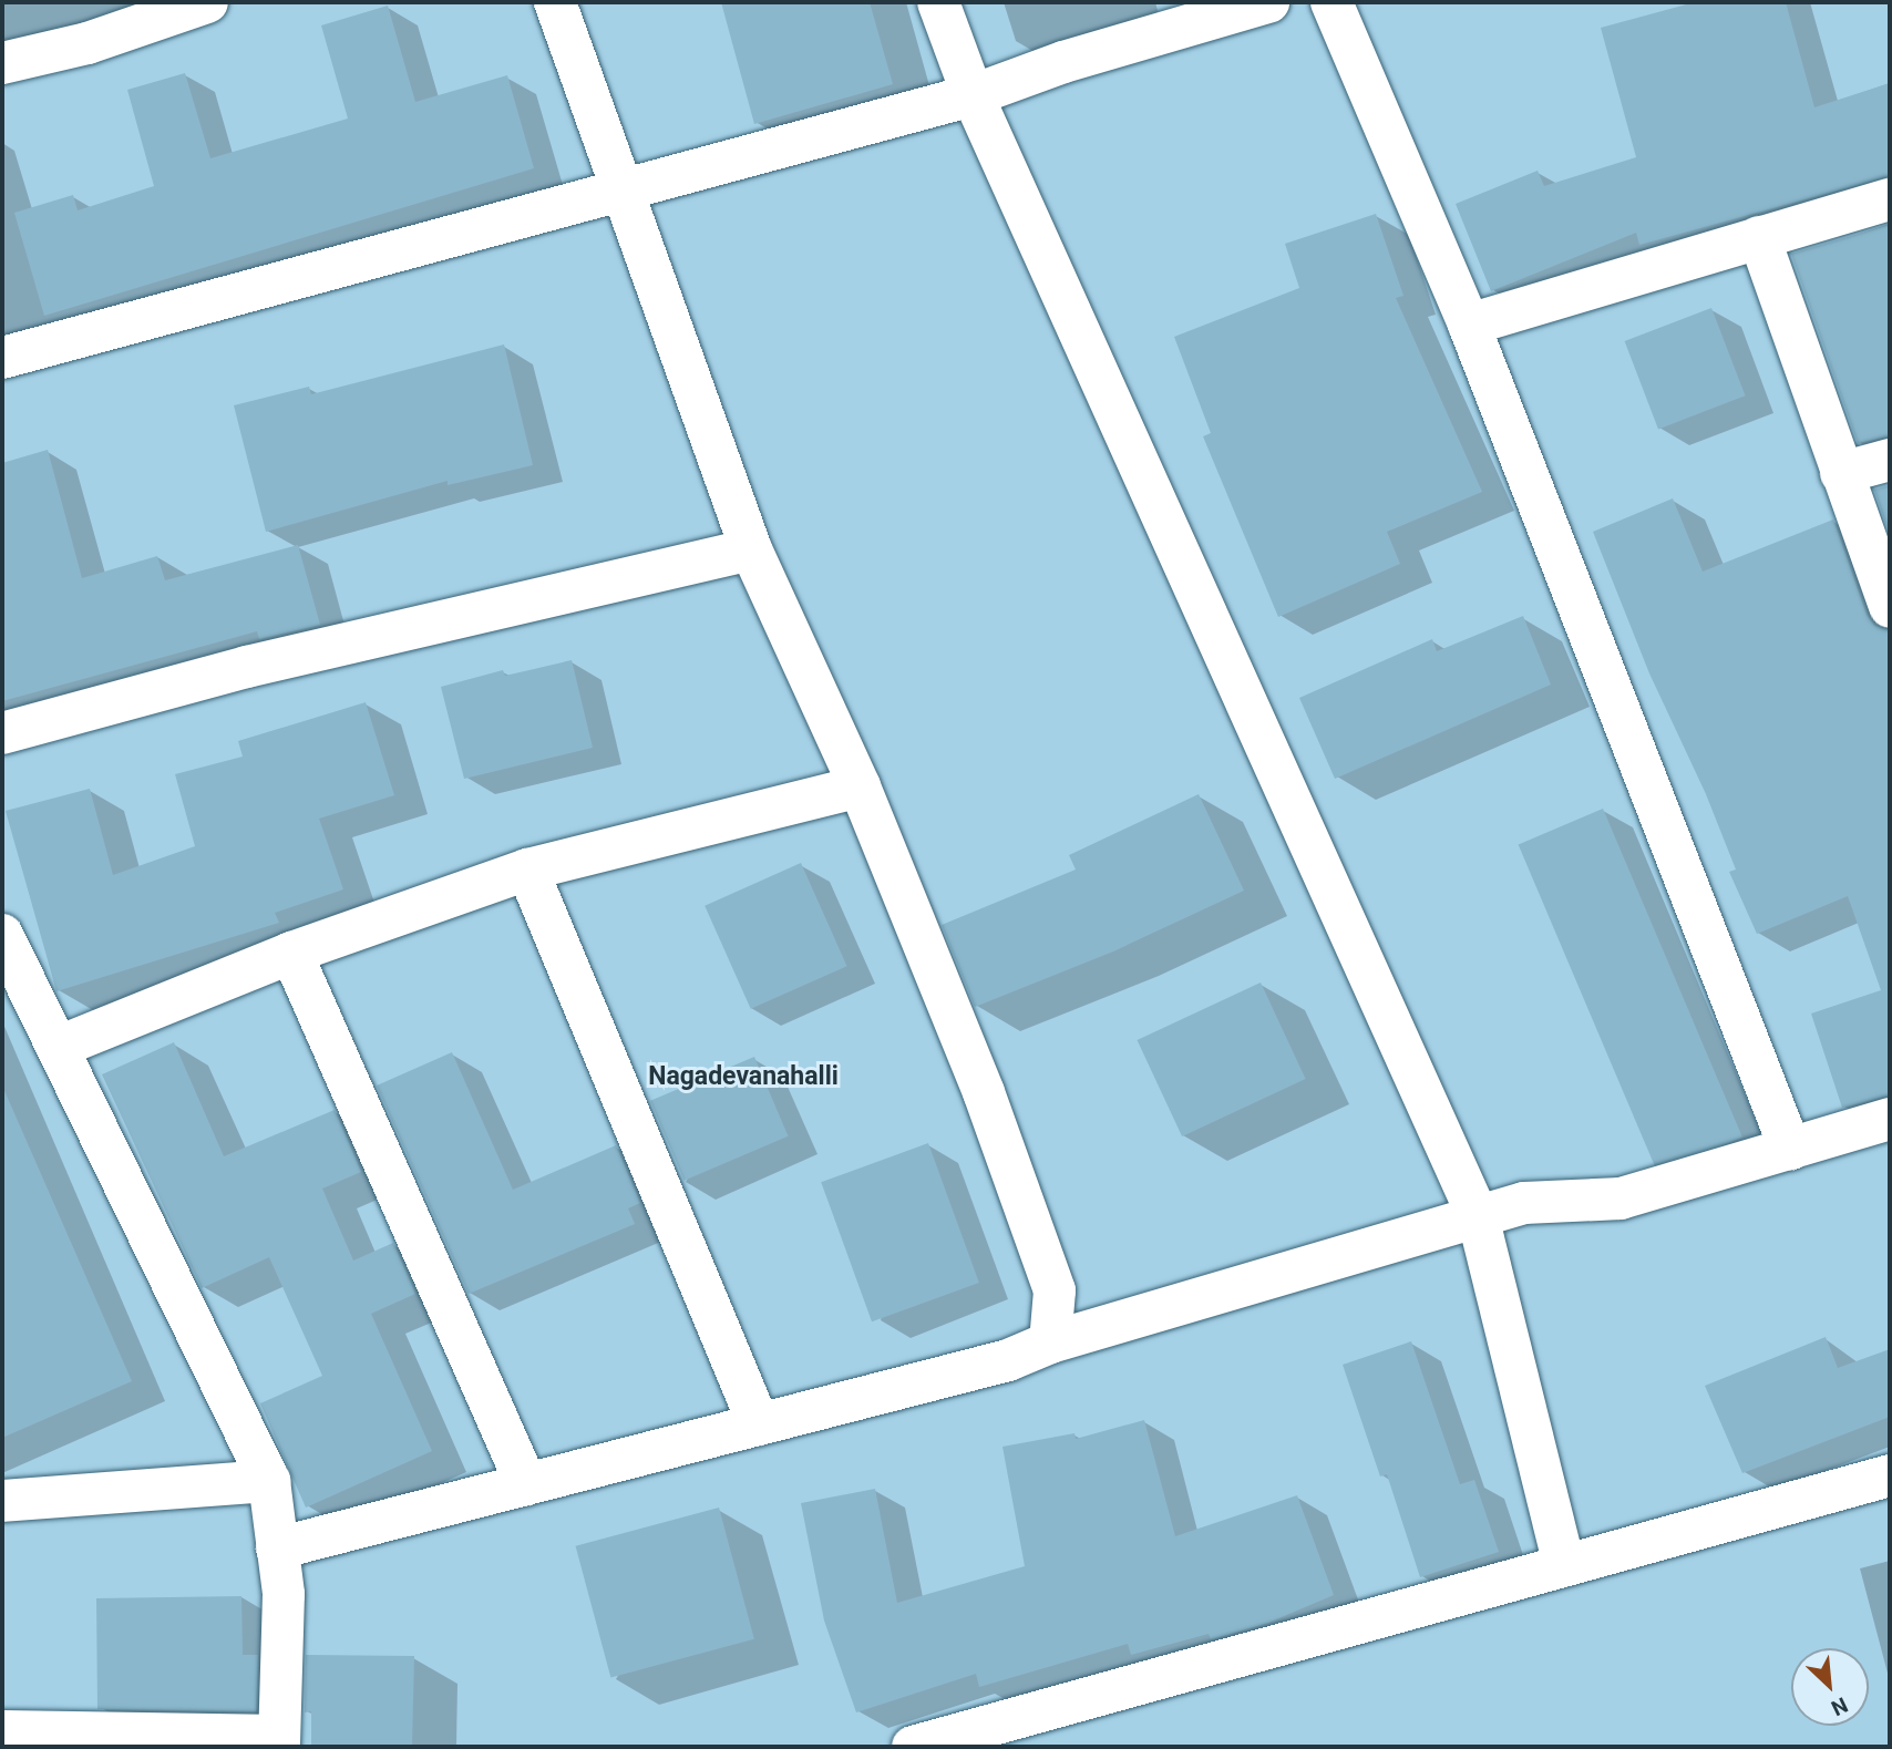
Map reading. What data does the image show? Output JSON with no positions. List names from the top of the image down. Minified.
{"districts":["Nagadevanahalli"],"north":"bottom right"}
